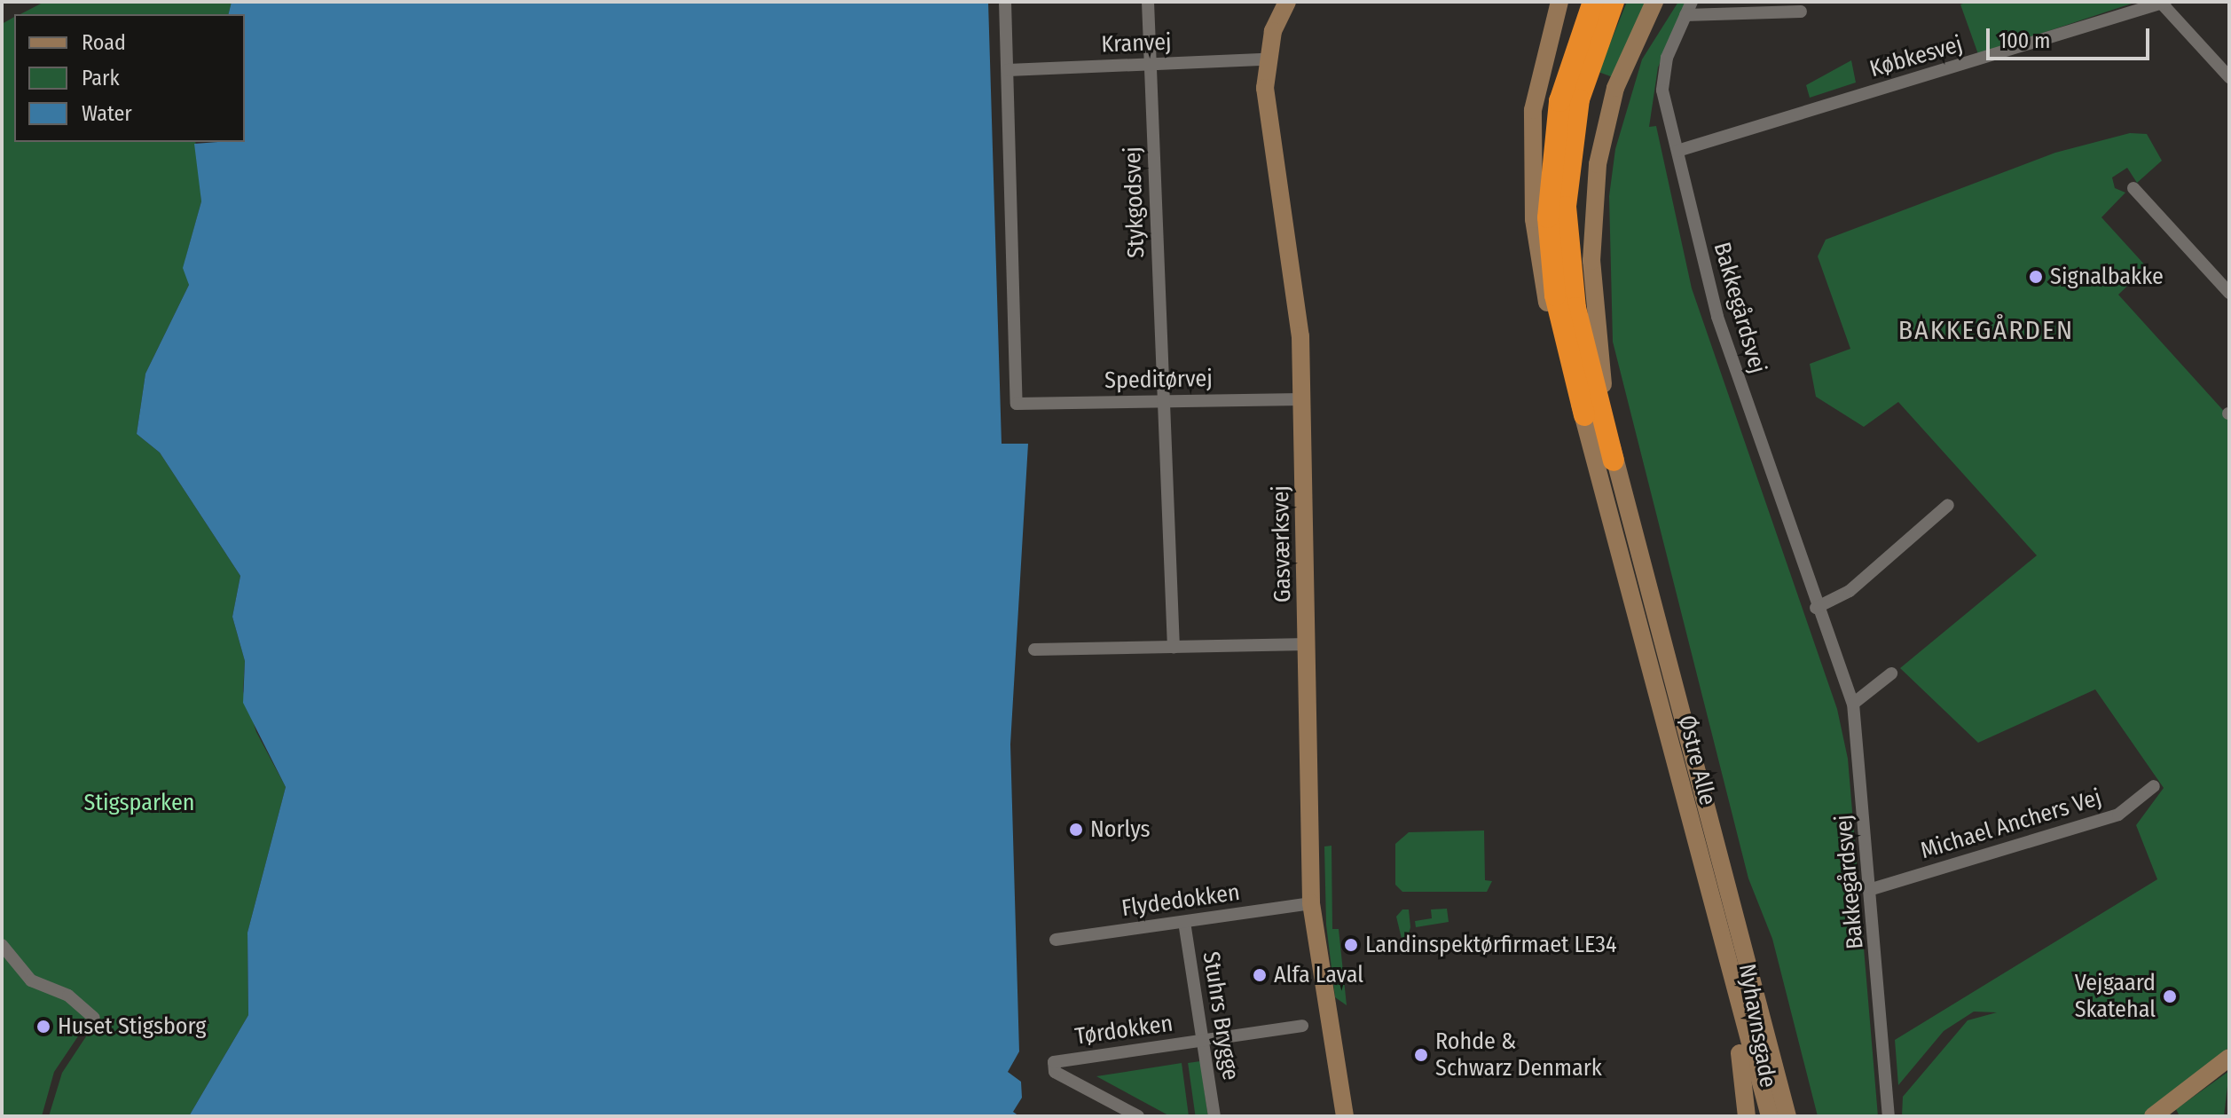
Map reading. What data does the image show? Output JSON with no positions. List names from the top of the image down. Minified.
{"streets":{"street":["Kranvej","Købkesvej","Stykgodsvej","Bakkegårdsvej","Speditørvej","Gasværksvej","Østre Alle","Michael Anchers Vej","Flydedokken","Stuhrs Brygge","Nyhavnsgade","Tørdokken"]},"crossings":[["Kranvej","Stykgodsvej"],["Kranvej","Speditørvej"],["Kranvej","Gasværksvej"],["Købkesvej","Bakkegårdsvej"],["Stykgodsvej","Speditørvej"],["Bakkegårdsvej","Michael Anchers Vej"],["Speditørvej","Gasværksvej"],["Gasværksvej","Flydedokken"],["Østre Alle","Nyhavnsgade"],["Flydedokken","Stuhrs Brygge"],["Stuhrs Brygge","Tørdokken"]],"districts":["BAKKEGÅRDEN"],"parks":["Stigsparken"],"places":["Signalbakke","Norlys","Landinspektørfirmaet LE34","Alfa Laval","Vejgaard Skatehal","Huset Stigsborg","Rohde & Schwarz Denmark"],"legend":["Road","Park","Water"],"scale_bar":"100 m"}
